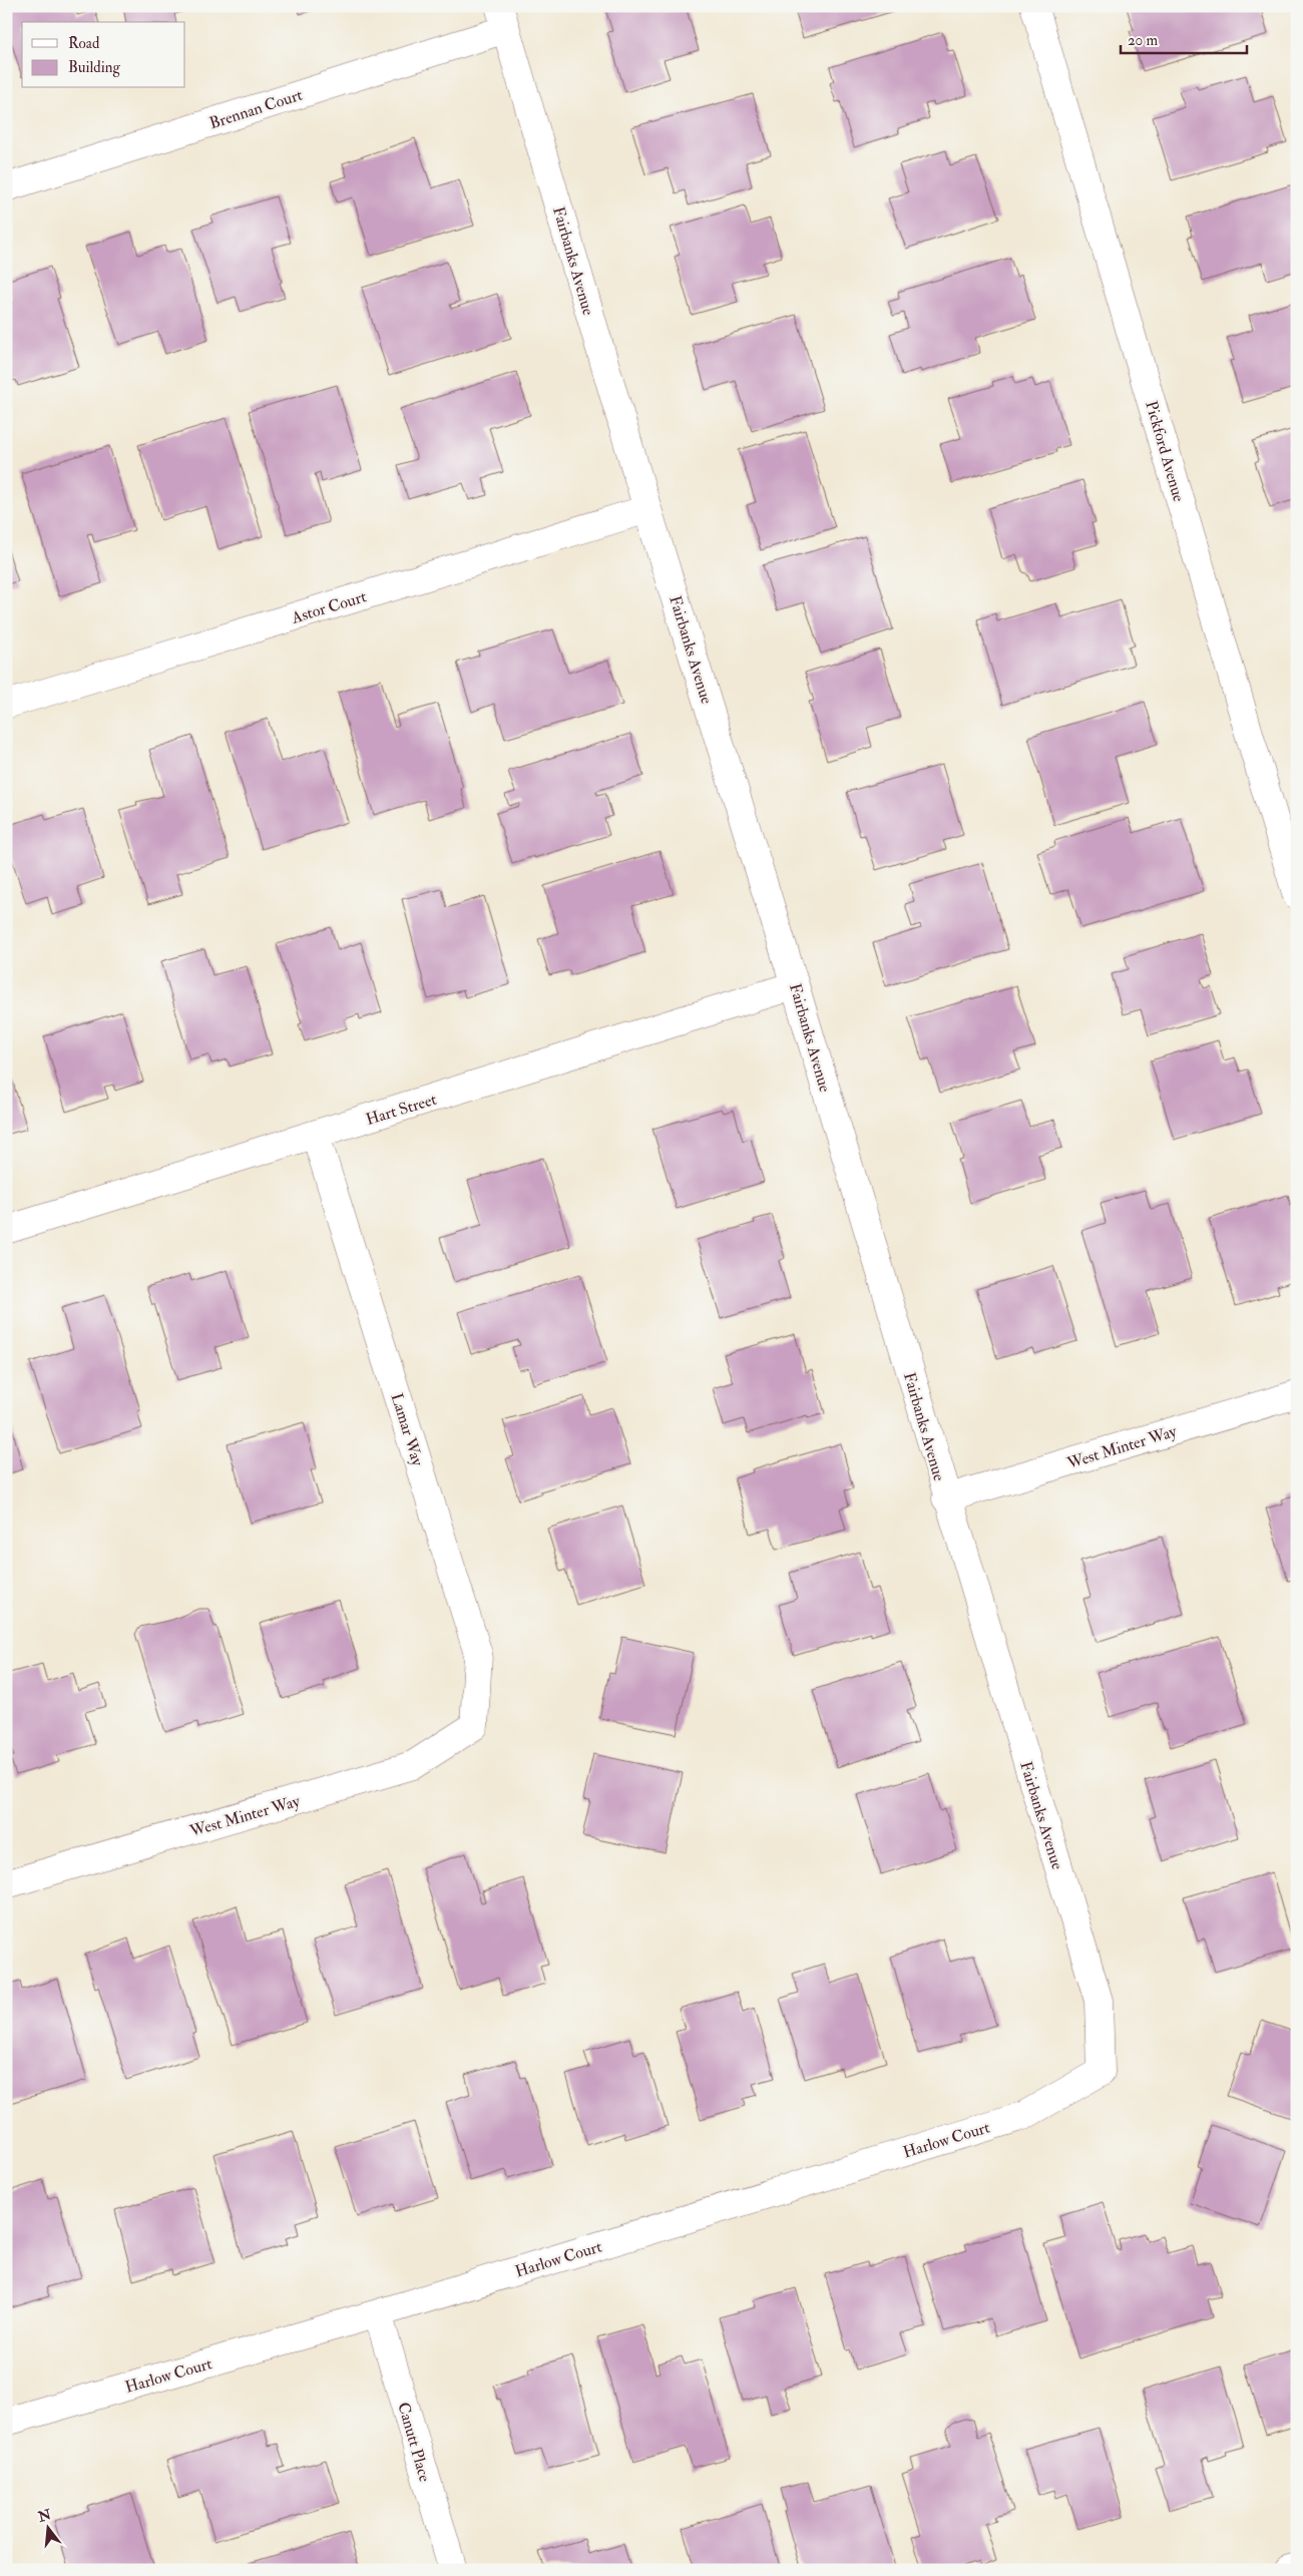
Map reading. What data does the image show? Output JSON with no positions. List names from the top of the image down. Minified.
{"streets":{"street":["Brennan Court","Fairbanks Avenue","Pickford Avenue","Astor Court","Hart Street","Lamar Way","West Minter Way","Harlow Court","Canutt Place"]},"crossings":[["Brennan Court","Fairbanks Avenue"],["Fairbanks Avenue","Astor Court"],["Fairbanks Avenue","Hart Street"],["Fairbanks Avenue","West Minter Way"],["Fairbanks Avenue","Harlow Court"],["Hart Street","Lamar Way"],["Lamar Way","West Minter Way"],["Harlow Court","Canutt Place"]],"legend":["Road","Building"],"scale_bar":"20 m","north":"top"}
